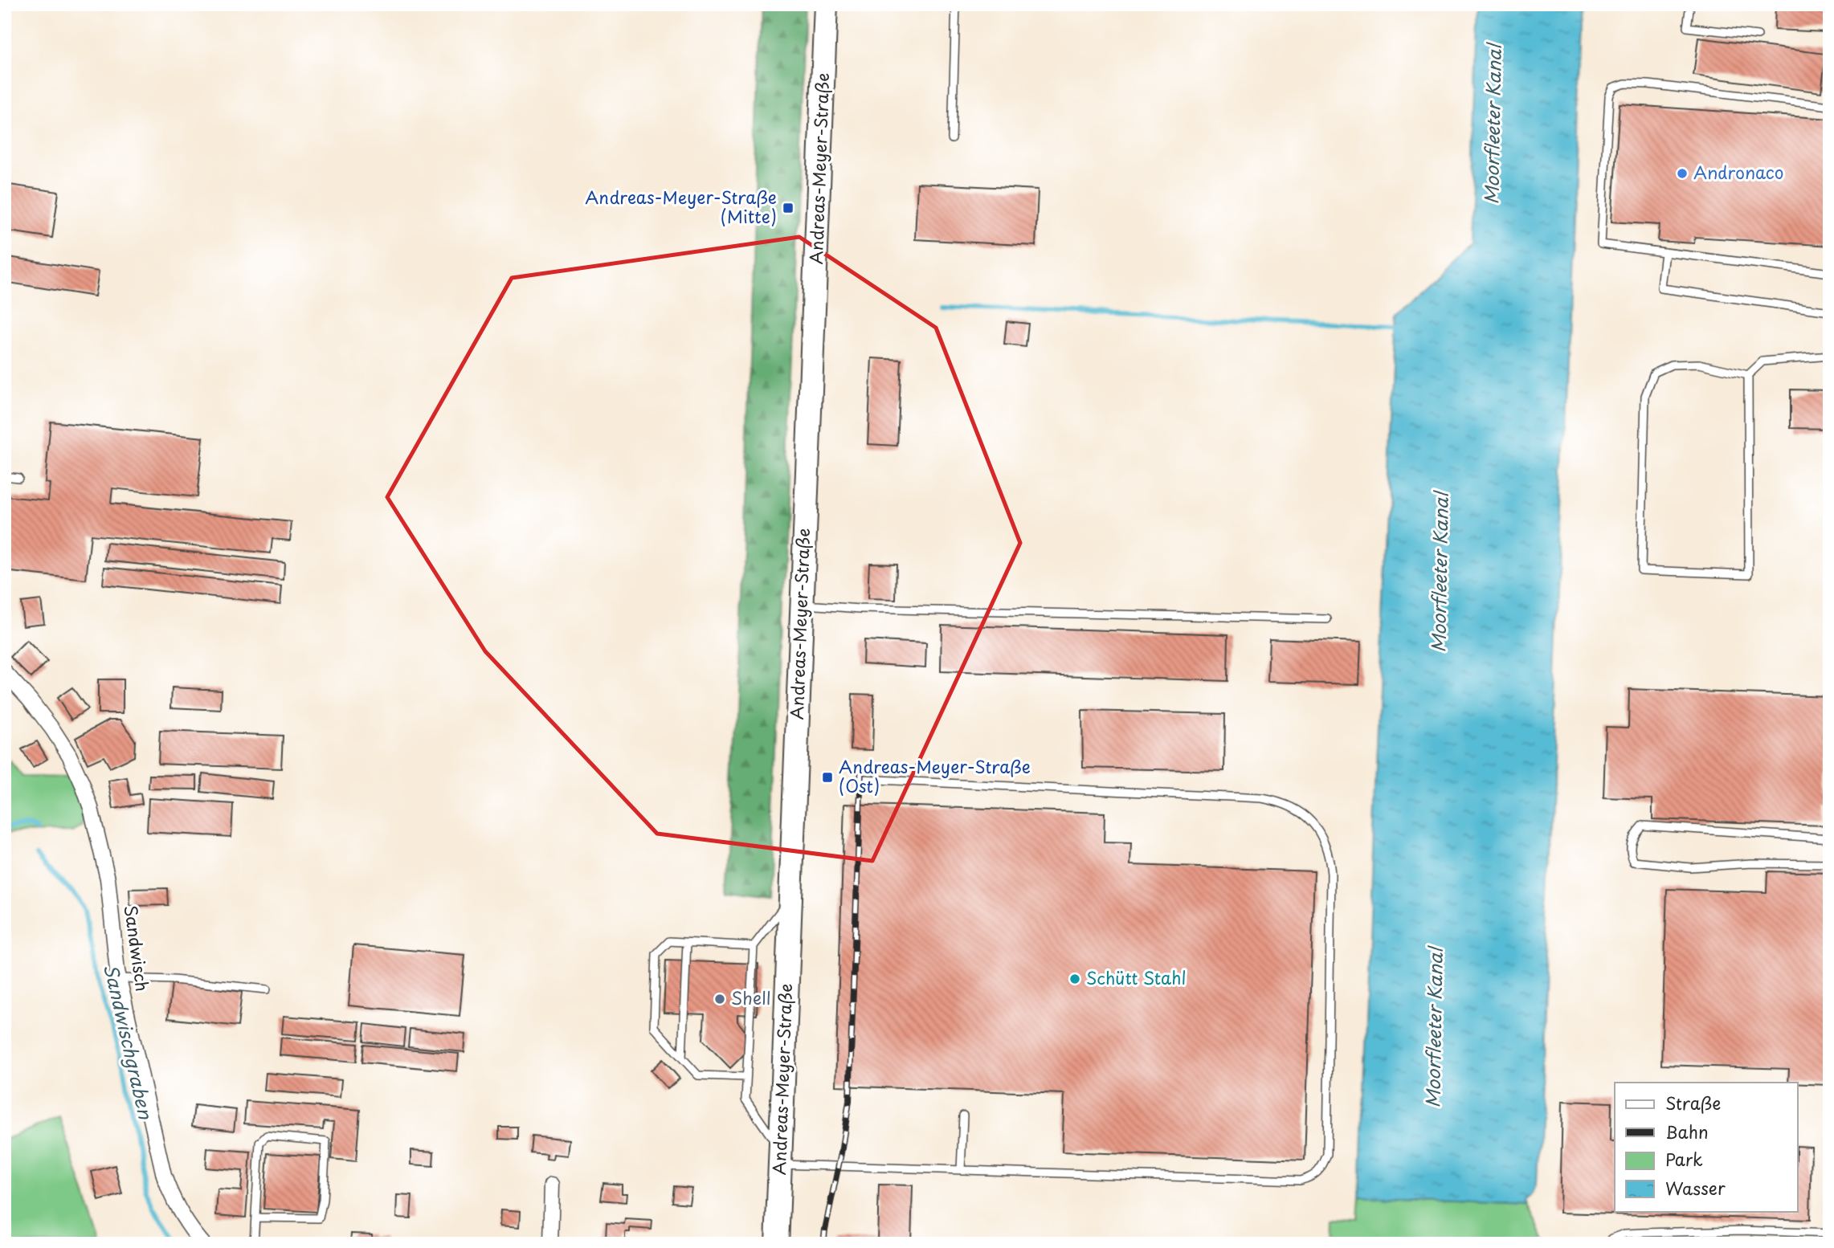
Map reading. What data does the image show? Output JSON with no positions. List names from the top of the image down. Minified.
{"streets":{"main road":["Andreas-Meyer-Straße"],"street":["Sandwisch"]},"water":["Moorfleeter Kanal","Sandwischgraben"],"places":{"other":["Andronaco","Schütt Stahl","Shell"],"transit":["Andreas-Meyer-Straße (Mitte)","Andreas-Meyer-Straße (Ost)"]},"legend":["Straße","Bahn","Park","Wasser"]}
